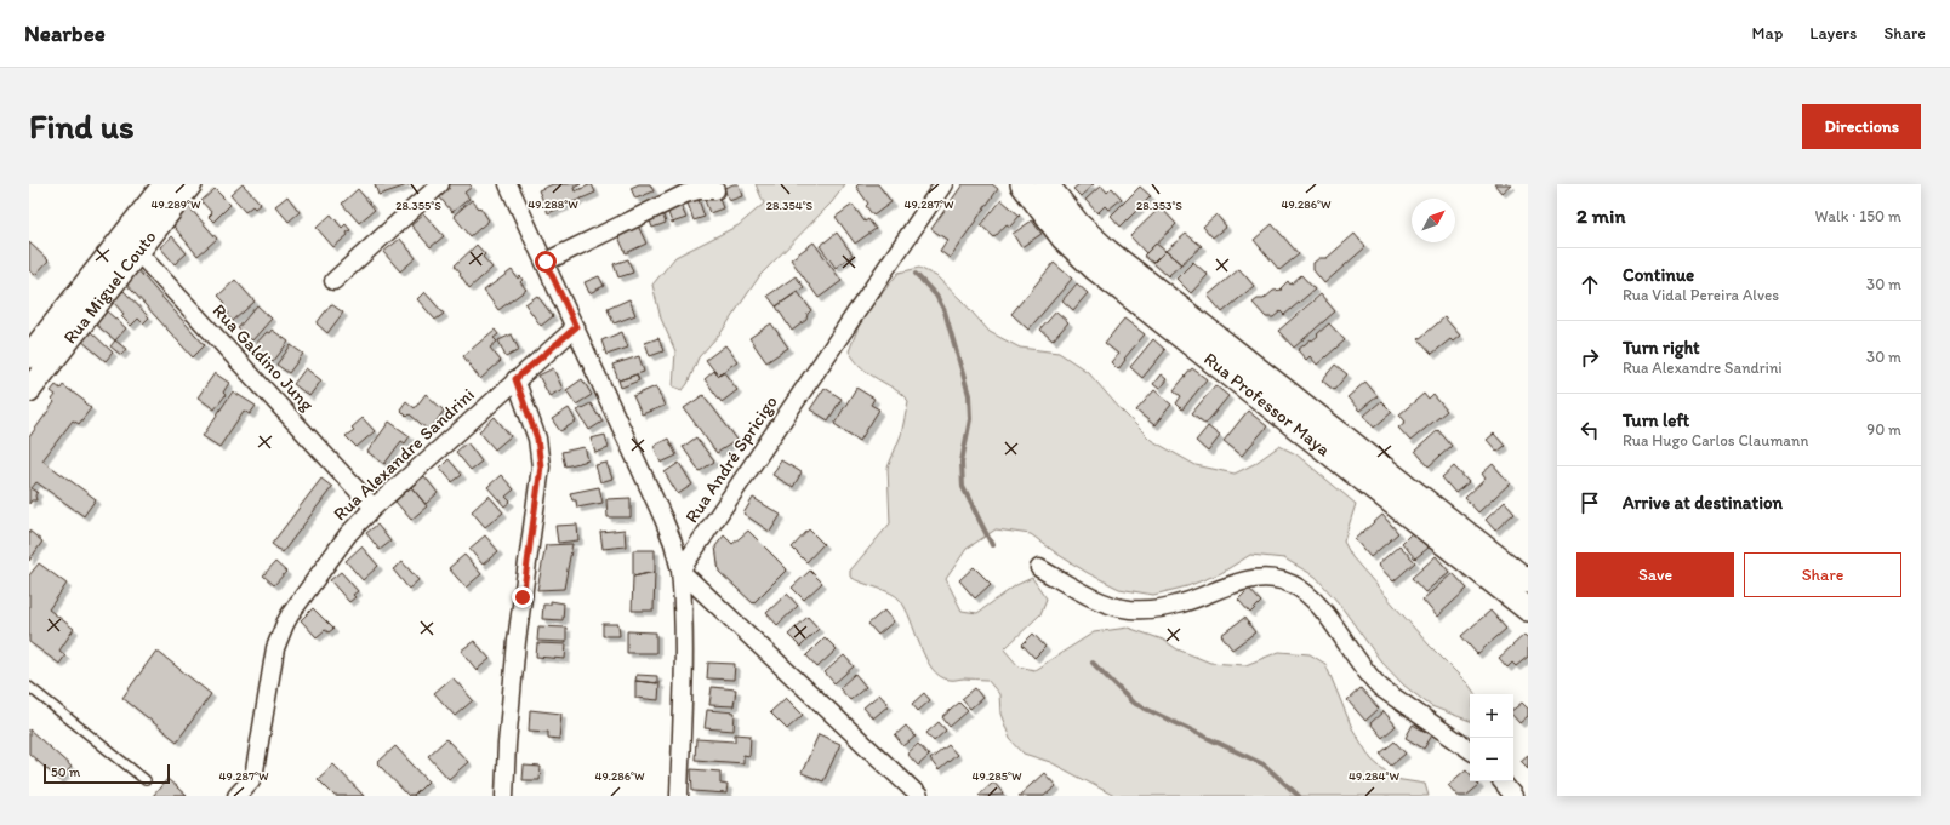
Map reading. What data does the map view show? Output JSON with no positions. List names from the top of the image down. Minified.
{"streets":{"main road":["Rua Miguel Couto","Rua Professor Maya"],"street":["Rua Galdino Jung","Rua Alexandre Sandrini","Rua André Spricigo"]},"crossings":[["Rua Miguel Couto","Rua Galdino Jung"],["Rua Galdino Jung","Rua Alexandre Sandrini"]],"scale_bar":"50 m","north":"top right","page":{"header":"Nearbee","nav":["Map","Layers","Share"],"buttons":["Directions",["Save","Share"]],"title":"Find us","heading":["2 min","Walk · 150 m"],"list":[["Continue","Rua Vidal Pereira Alves","30 m"],["Turn right","Rua Alexandre Sandrini","30 m"],["Turn left","Rua Hugo Carlos Claumann","90 m"],"Arrive at destination"],"map_buttons":["+","−"],"scale":"50 m"},"coordinates":["49.289°W","49.288°W","49.287°W","49.286°W","28.355°S","28.354°S","28.353°S","49.285°W","49.284°W"]}
